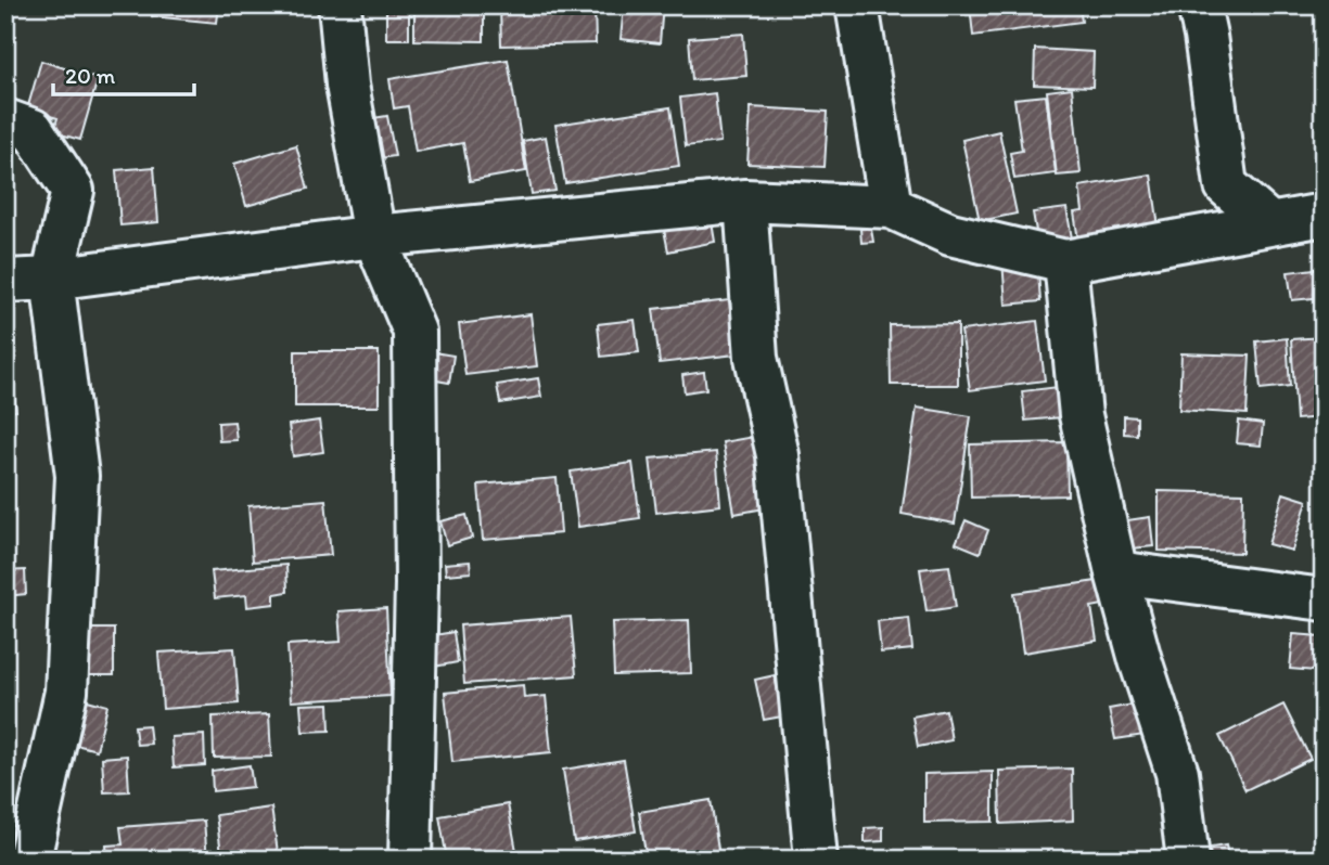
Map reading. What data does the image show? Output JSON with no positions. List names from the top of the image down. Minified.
{"scale_bar":"20 m"}
